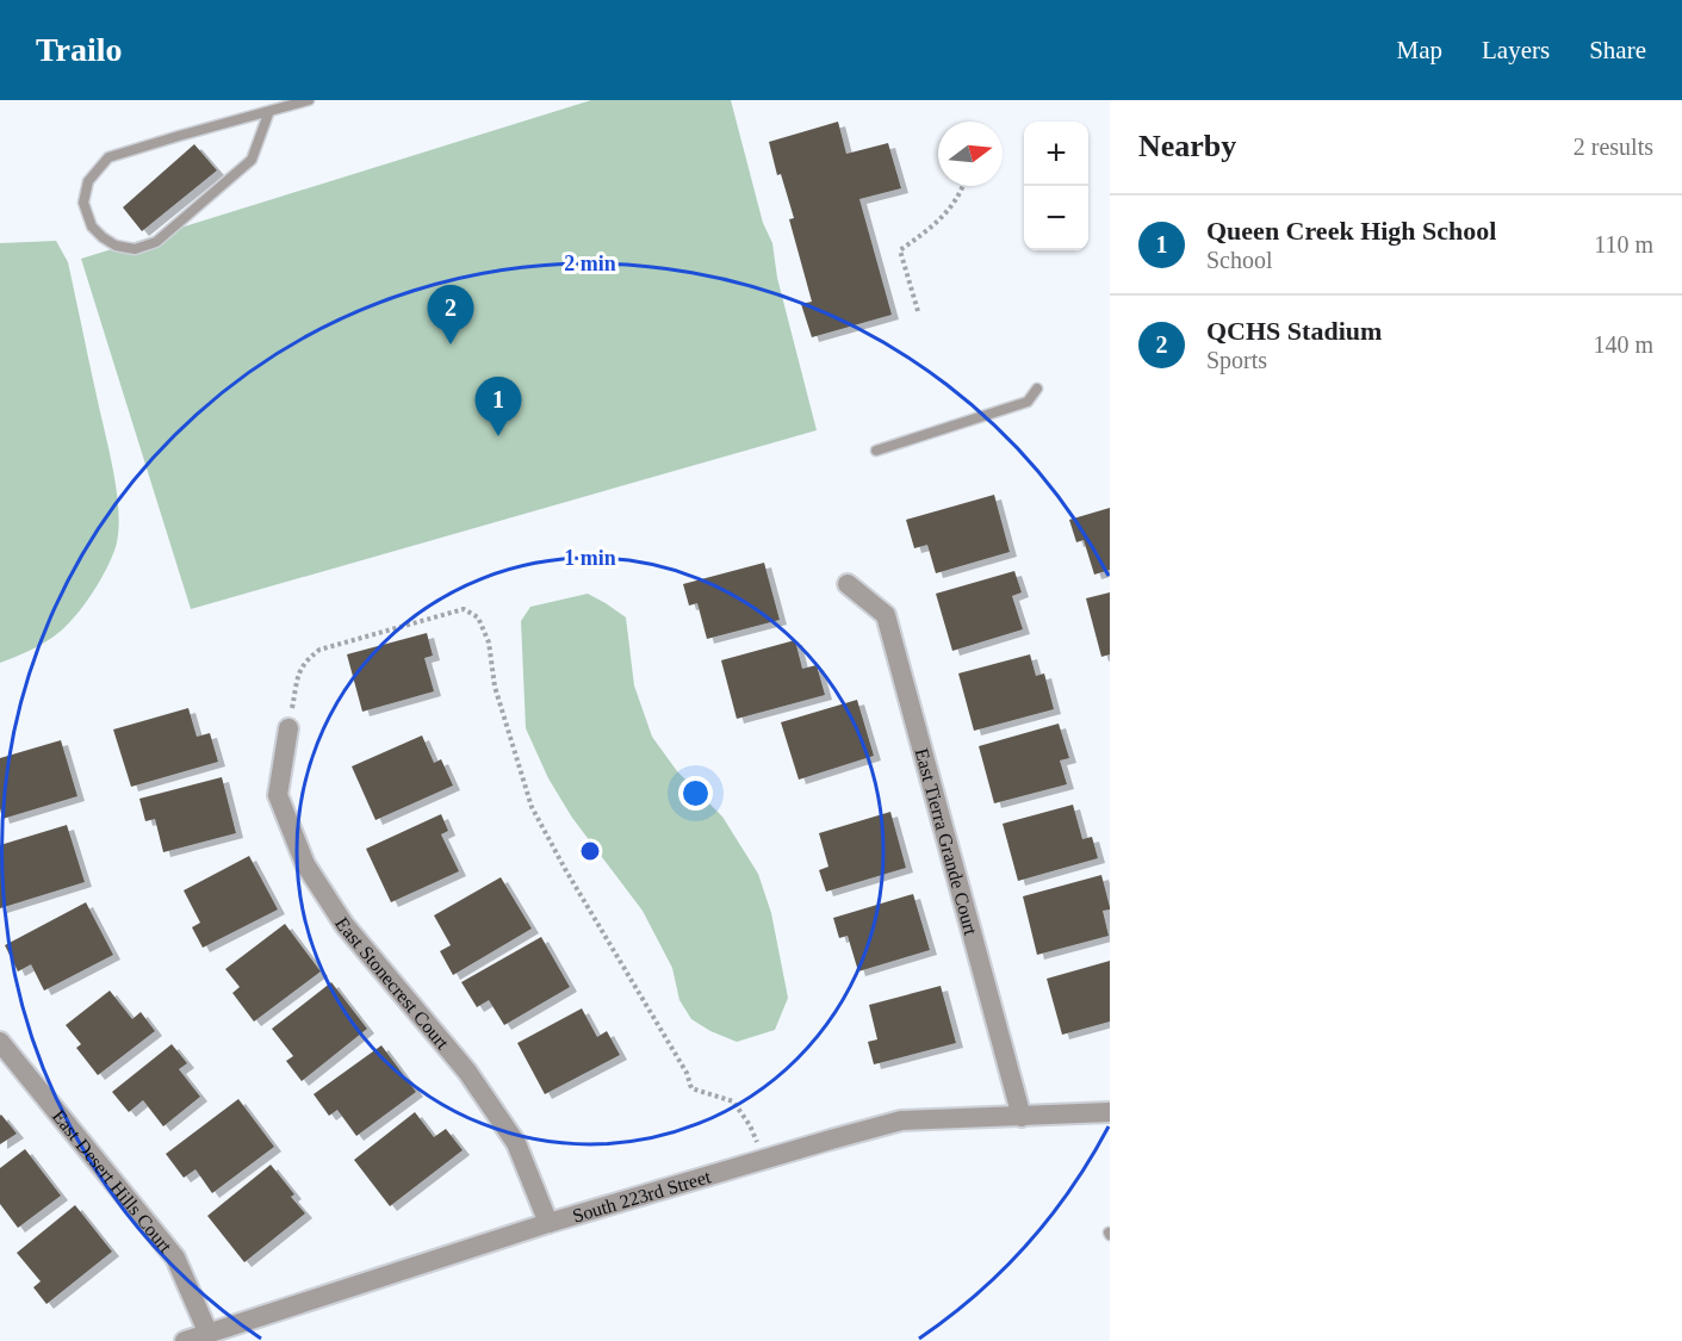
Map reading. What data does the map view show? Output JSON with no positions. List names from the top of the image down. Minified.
{"streets":{"street":["East Tierra Grande Court","East Stonecrest Court","East Desert Hills Court","South 223rd Street"]},"crossings":[["East Tierra Grande Court","South 223rd Street"],["East Stonecrest Court","South 223rd Street"],["East Desert Hills Court","South 223rd Street"]],"north":"right","page":{"header":"Trailo","nav":["Map","Layers","Share"],"heading":["Nearby","2 results"],"map_buttons":["+","−"],"list":[{"mark":"1","name":"Queen Creek High School","note":"School","value":"110 m"},{"mark":"2","name":"QCHS Stadium","note":"Sports","value":"140 m"}],"pins":["2","1"]},"rings":["2 min","1 min"]}
